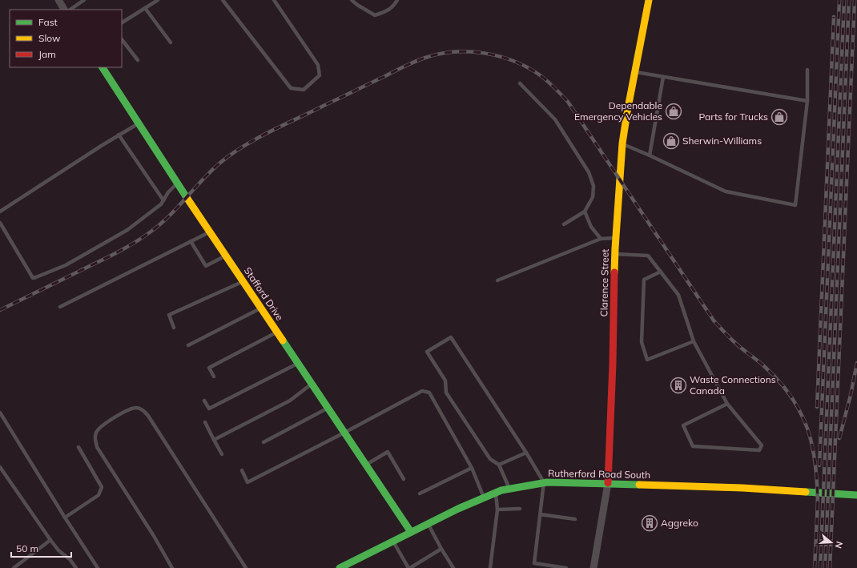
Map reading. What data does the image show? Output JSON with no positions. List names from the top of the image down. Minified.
{"streets":{"street":["Clarence Street","Stafford Drive","Rutherford Road South"]},"crossings":[["Clarence Street","Rutherford Road South"],["Stafford Drive","Rutherford Road South"]],"places":{"shop":["Dependable Emergency Vehicles","Parts for Trucks","Sherwin-Williams"],"building":["Waste Connections Canada","Aggreko"]},"legend":["Fast","Slow","Jam"],"scale_bar":"50 m","north":"right"}
